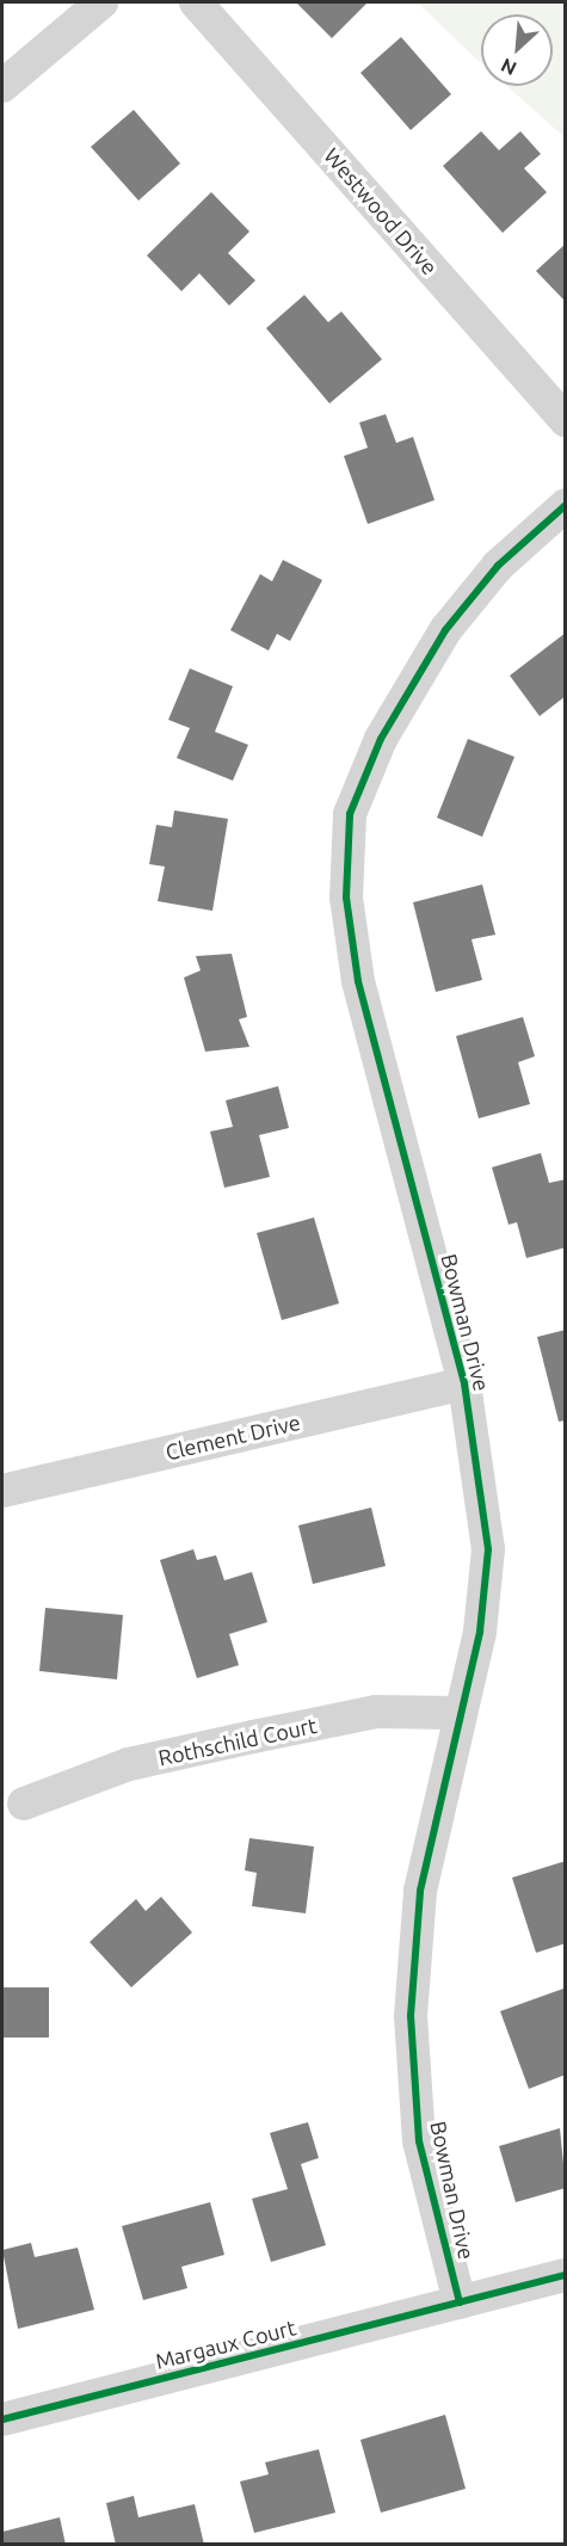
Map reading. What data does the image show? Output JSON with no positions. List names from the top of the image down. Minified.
{"streets":{"street":["Westwood Drive","Bowman Drive","Clement Drive","Rothschild Court","Margaux Court"]},"crossings":[["Bowman Drive","Clement Drive"],["Bowman Drive","Rothschild Court"],["Bowman Drive","Margaux Court"]],"north":"bottom left"}
